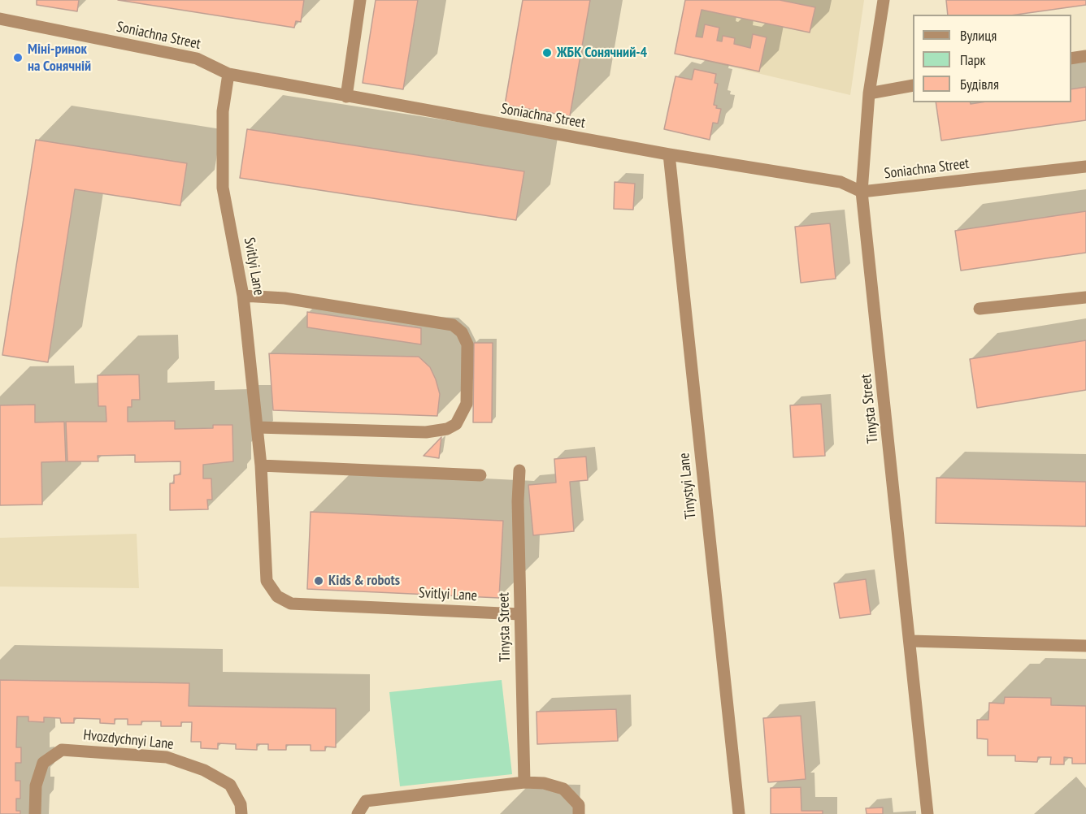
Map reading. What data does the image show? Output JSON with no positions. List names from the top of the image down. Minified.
{"streets":{"street":["Soniachna Street","Svitlyi Lane","Tinysta Street","Tinystyi Lane","Hvozdychnyi Lane"]},"crossings":[["Soniachna Street","Svitlyi Lane"],["Soniachna Street","Tinysta Street"],["Soniachna Street","Tinystyi Lane"],["Svitlyi Lane","Tinysta Street"]],"places":["ЖБК Сонячний-4","Міні-ринок на Сонячній","Kids & robots"],"legend":["Вулиця","Парк","Будівля"]}
